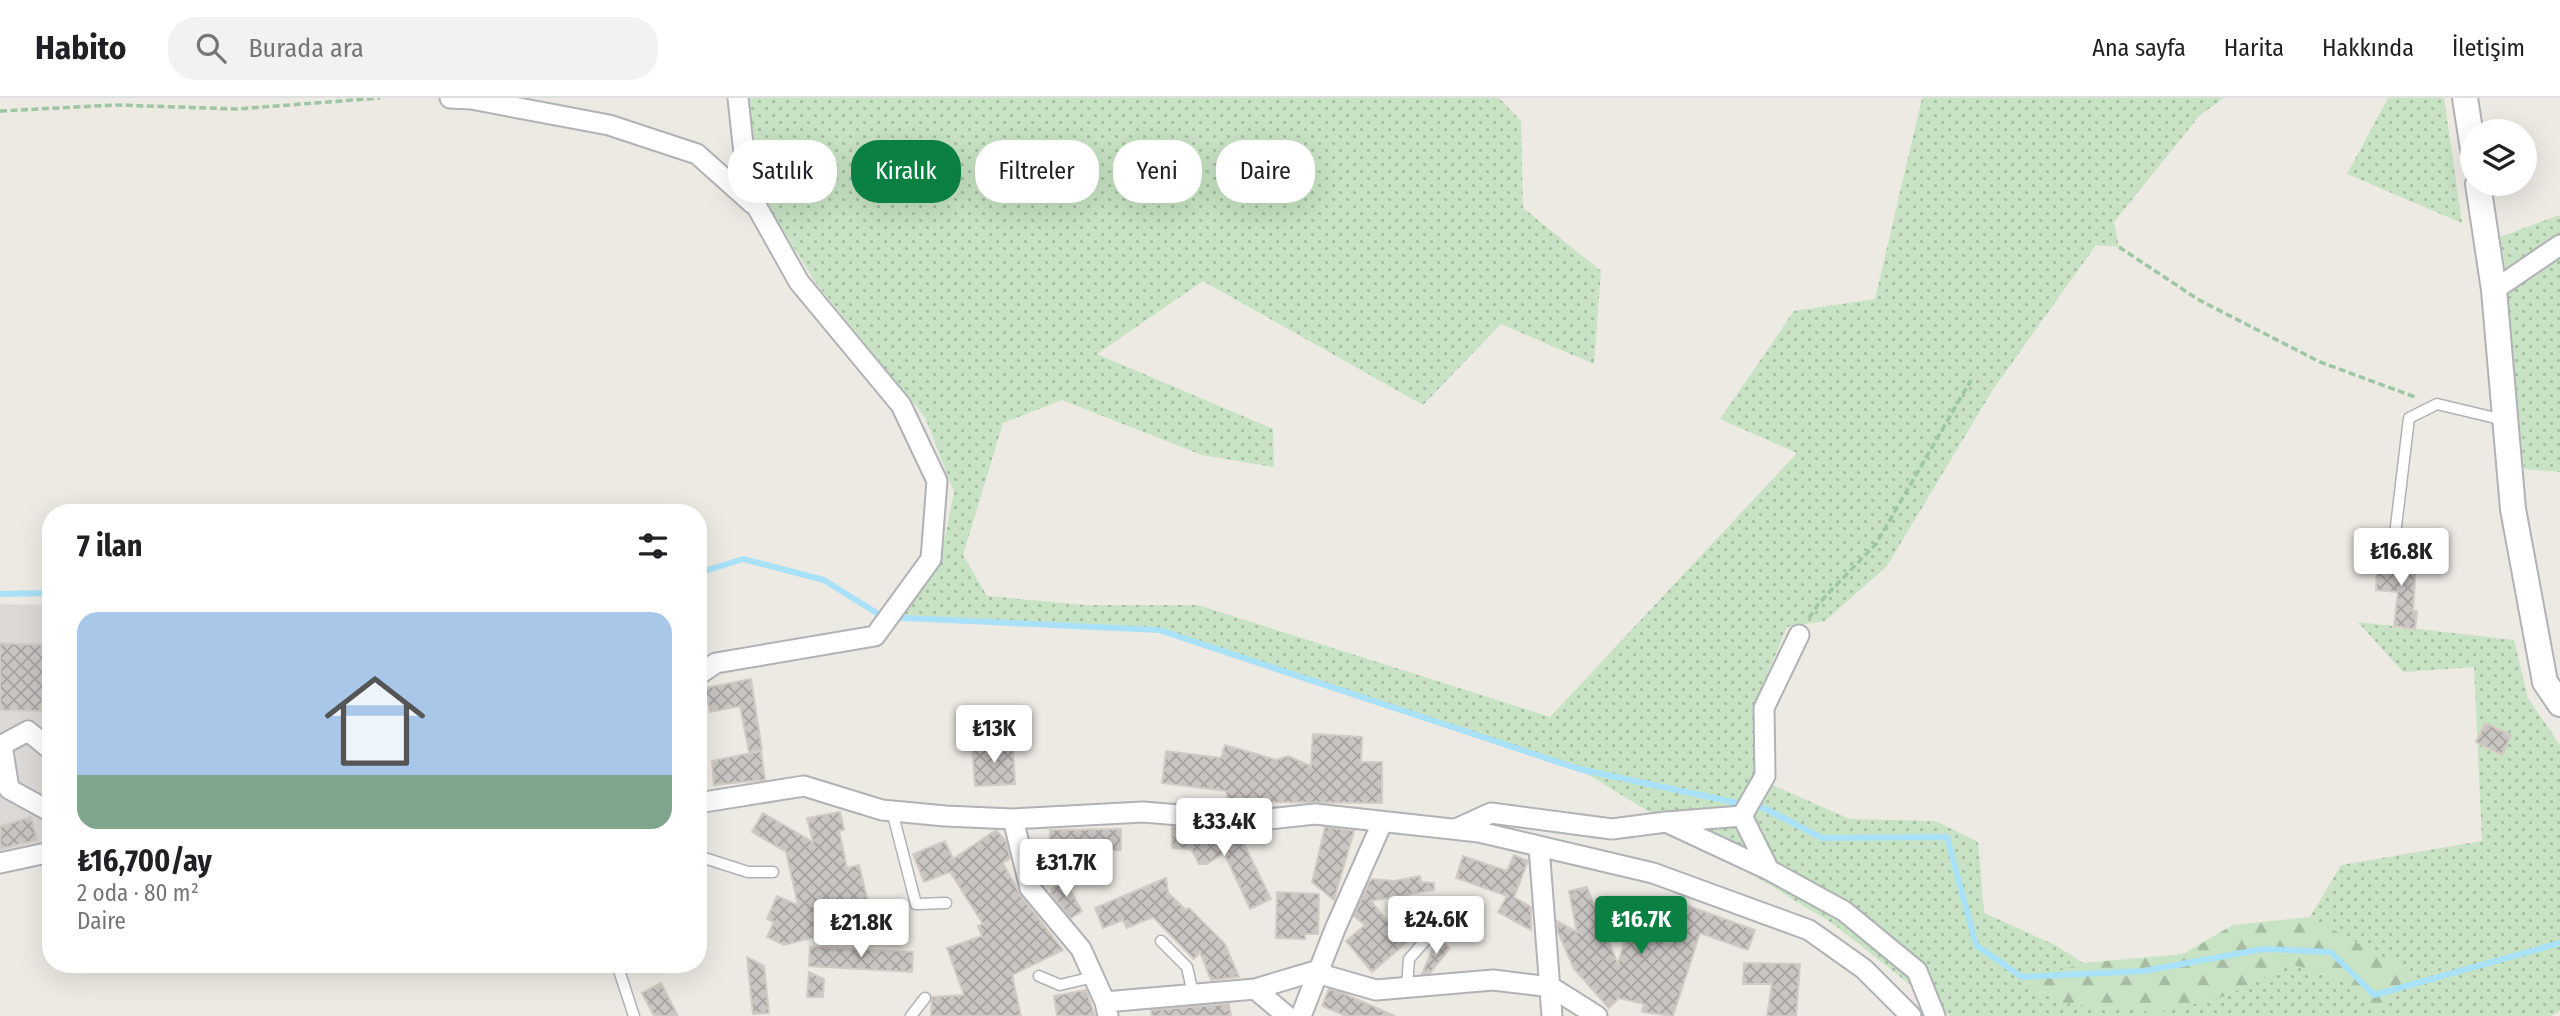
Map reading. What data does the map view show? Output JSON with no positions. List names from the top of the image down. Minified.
{"page":{"header":"Habito","search":"Burada ara","nav":["Ana sayfa","Harita","Hakkında","İletişim"],"chip":["Satılık","Kiralık","Filtreler","Yeni","Daire"],"heading":"7 ilan","price":["₺16.8K","₺13K","₺33.4K","₺31.7K","₺24.6K","₺16.7K","₺21.8K"],"list":[{"name":"₺16,700/ay","note":"2 oda · 80 m² · Daire"}]}}
